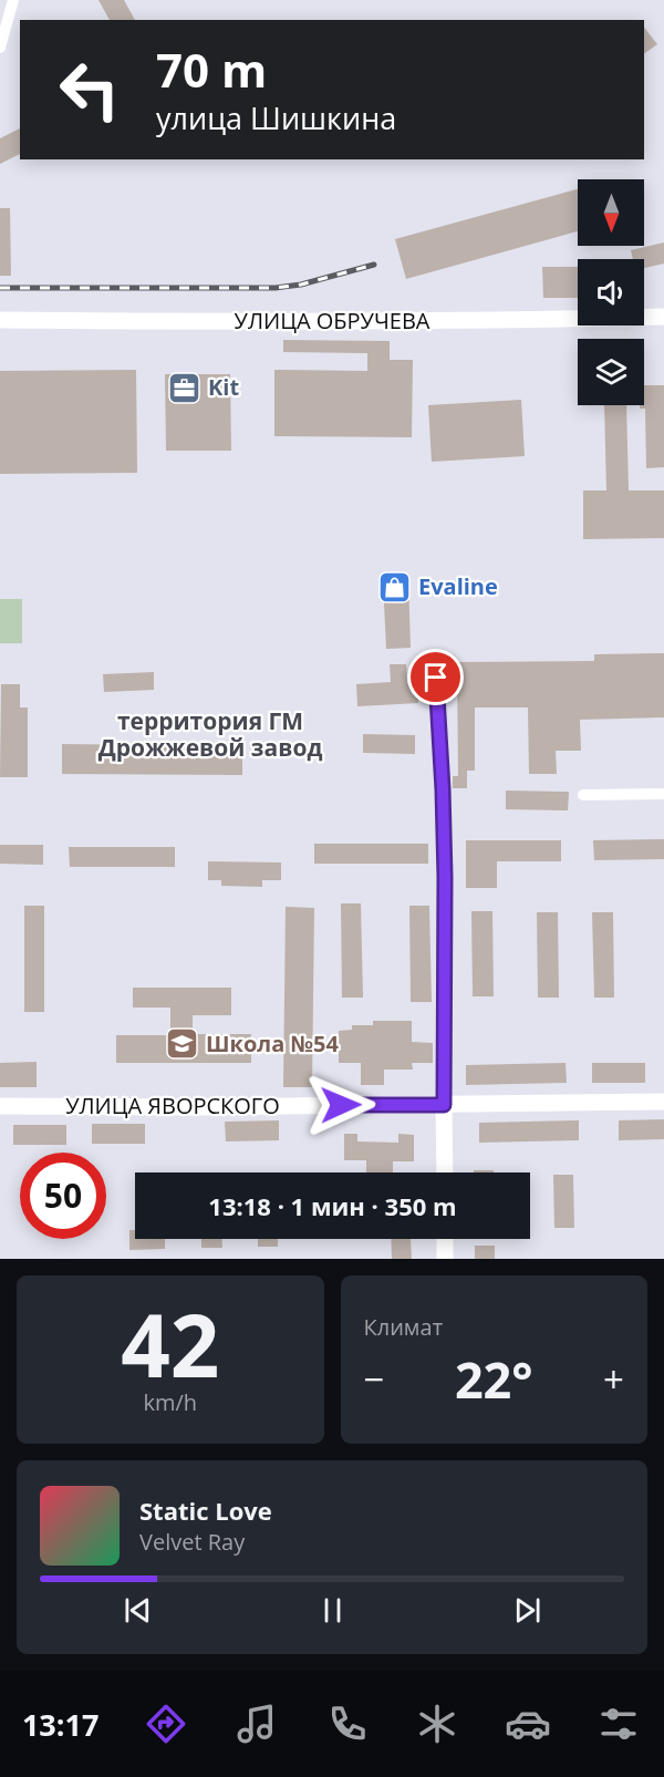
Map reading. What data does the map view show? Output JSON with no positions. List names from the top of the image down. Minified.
{"streets":{"main road":["УЛИЦА ОБРУЧЕВА","УЛИЦА ЯВОРСКОГО"]},"districts":["территория ГМ Дрожжевой завод"],"places":{"office":["Kit"],"shop":["Evaline"],"school or university":["Школа №54"]},"north":"bottom","page":{"turn":["70 m","улица Шишкина"],"limit":"50","trip":"13:18 · 1 мин · 350 m","tile":[["42","km/h"],"Климат"],"heat":["−","22°","+"],"song":["Static Love","Velvet Ray"],"tabs":"13:17"}}
